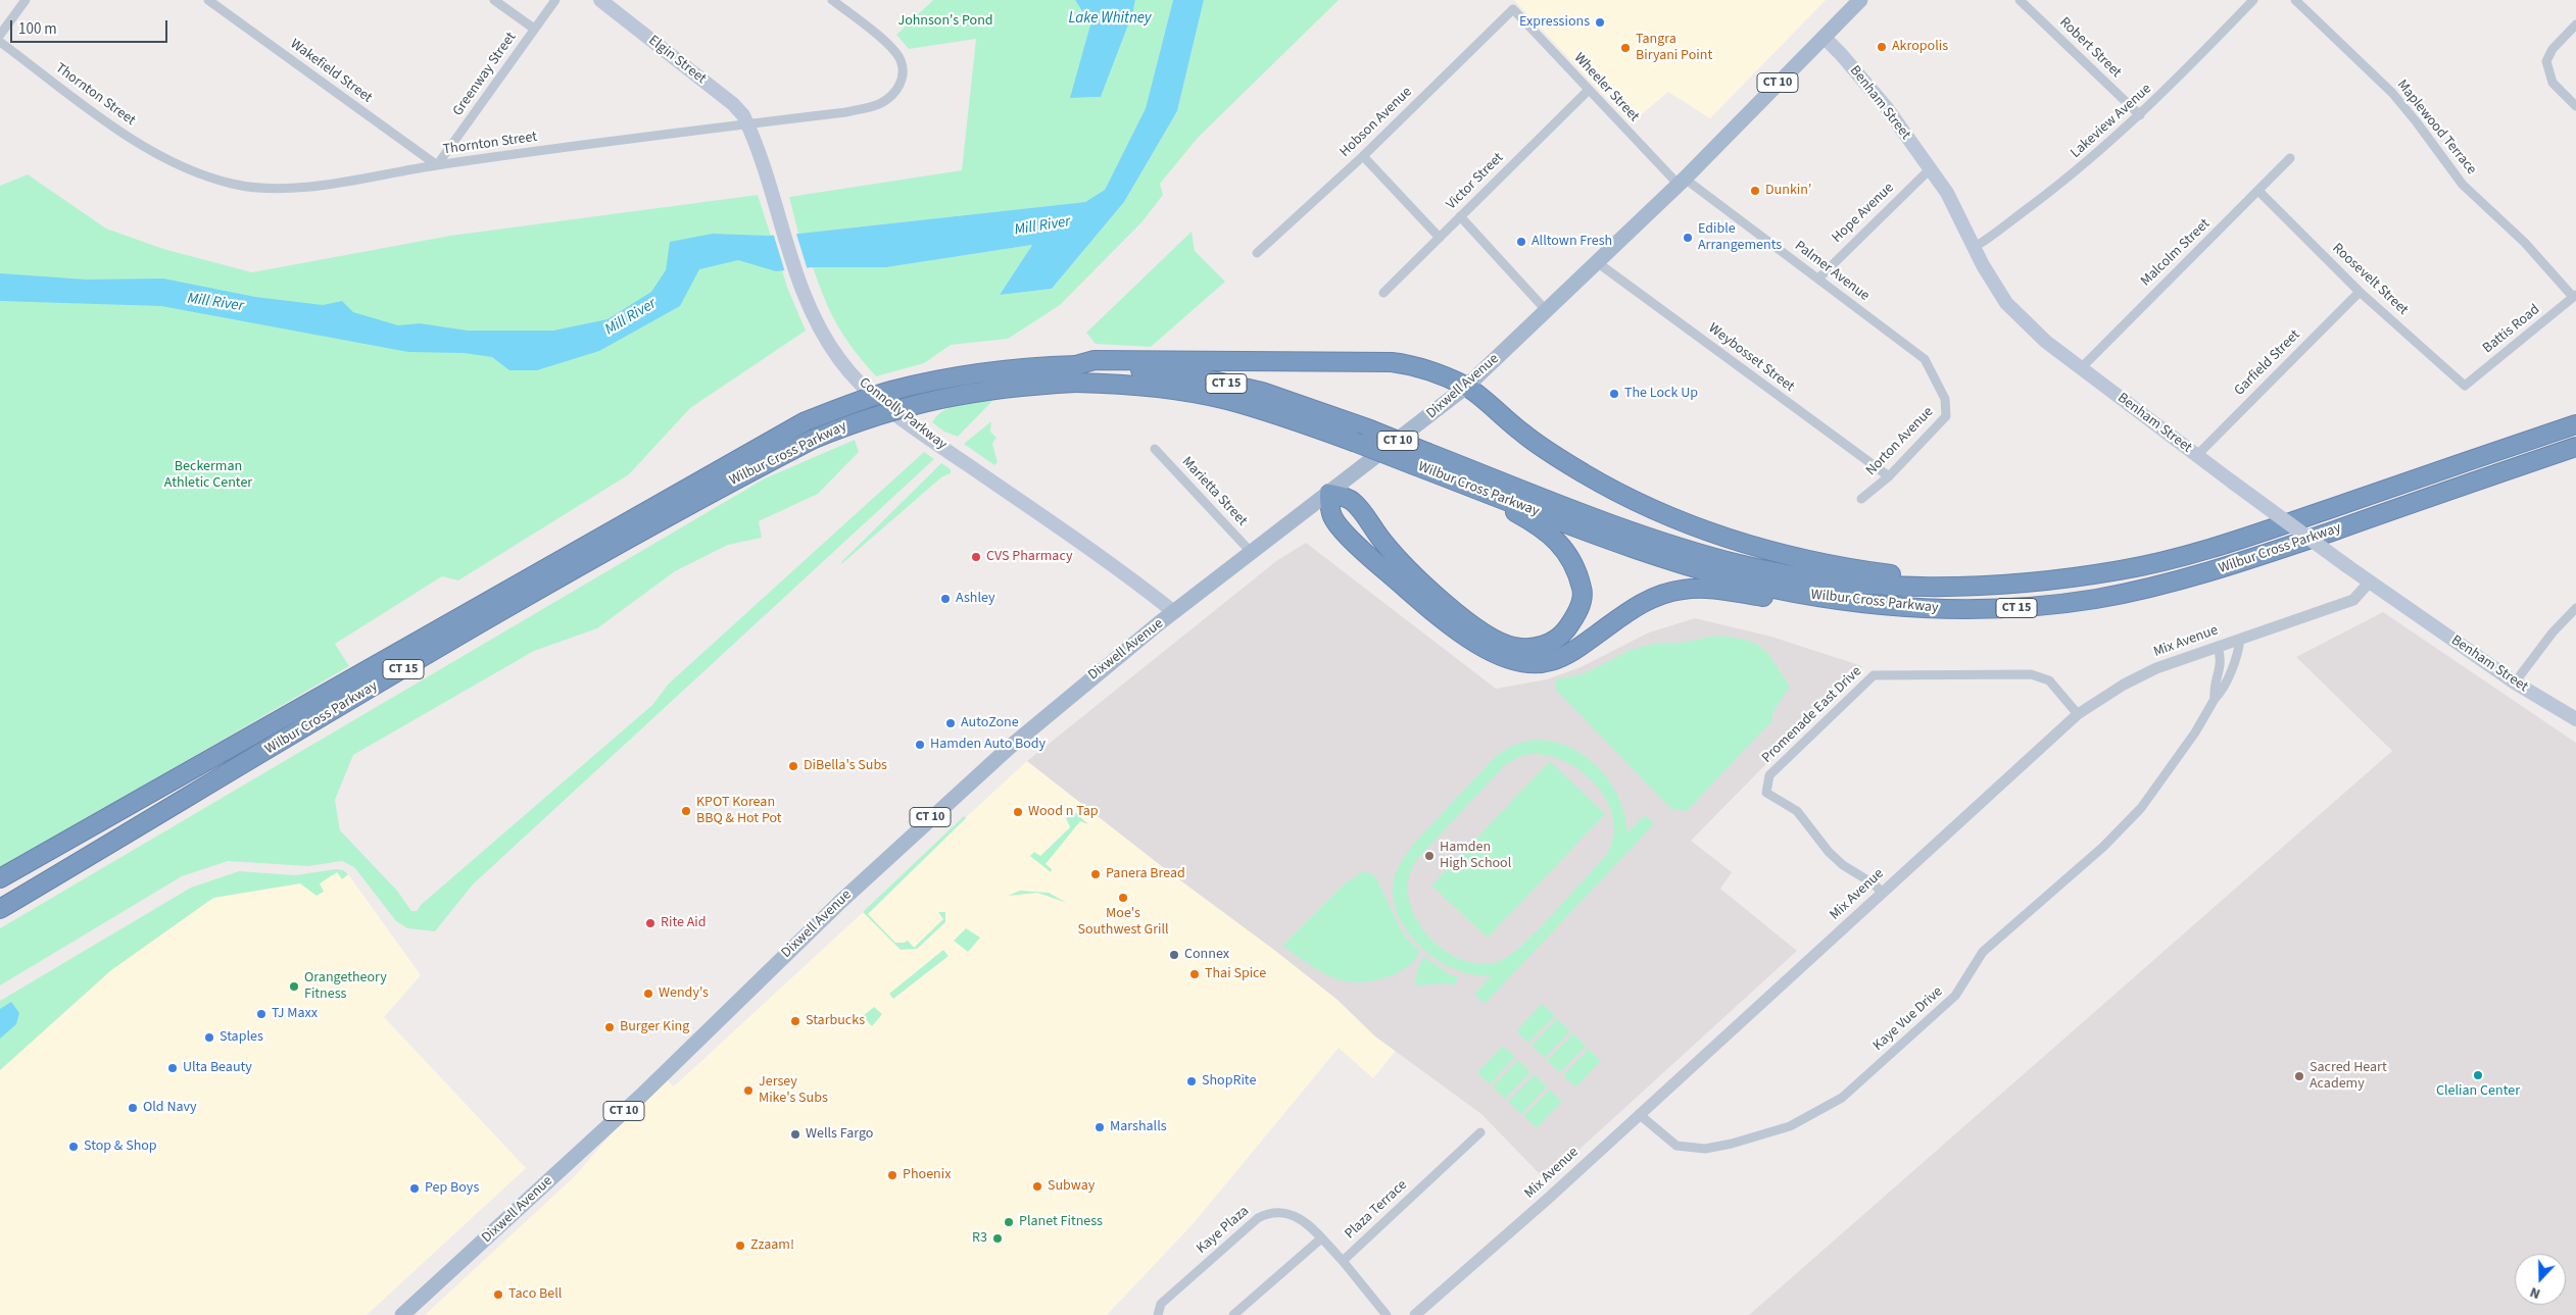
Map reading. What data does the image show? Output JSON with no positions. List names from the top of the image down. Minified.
{"streets":{"highway":["CT 15","Wilbur Cross Parkway"],"main road":["Elgin Street","CT 10","Benham Street","Dixwell Avenue","Connolly Parkway"],"street":["Robert Street","Wakefield Street","Greenway Street","Wheeler Street","Thornton Street","Lakeview Avenue","Hobson Avenue","Maplewood Terrace","Victor Street","Hope Avenue","Malcolm Street","Palmer Avenue","Roosevelt Street","Battis Road","Weybosset Street","Garfield Street","Norton Avenue","Marietta Street","Mix Avenue","Promenade East Drive","Kaye Vue Drive","Plaza Terrace","Kaye Plaza"]},"crossings":[["Robert Street","Lakeview Avenue"],["Elgin Street","Thornton Street"],["Elgin Street","Connolly Parkway"],["Wakefield Street","Greenway Street"],["Wakefield Street","Thornton Street"],["Greenway Street","Thornton Street"],["Wheeler Street","Hobson Avenue"],["Wheeler Street","Victor Street"],["Wheeler Street","Palmer Avenue"],["Wheeler Street","Dixwell Avenue"],["Thornton Street","Connolly Parkway"],["Benham Street","Lakeview Avenue"],["Benham Street","Hope Avenue"],["Benham Street","Malcolm Street"],["Benham Street","Garfield Street"],["Benham Street","Dixwell Avenue"],["Benham Street","Mix Avenue"],["Maplewood Terrace","Battis Road"],["Hope Avenue","Palmer Avenue"],["Malcolm Street","Roosevelt Street"],["Palmer Avenue","Dixwell Avenue"],["Palmer Avenue","Norton Avenue"],["Roosevelt Street","Battis Road"],["Roosevelt Street","Garfield Street"],["Weybosset Street","Dixwell Avenue"],["Weybosset Street","Norton Avenue"],["Dixwell Avenue","Connolly Parkway"],["Dixwell Avenue","Marietta Street"],["Mix Avenue","Promenade East Drive"],["Mix Avenue","Kaye Vue Drive"],["Plaza Terrace","Kaye Plaza"]],"water":["Lake Whitney","Mill River"],"parks":["Johnson's Pond","Beckerman Athletic Center"],"places":["Expressions","Akropolis","Tangra Biryani Point","Dunkin'","Edible Arrangements","Alltown Fresh","The Lock Up","CVS Pharmacy","Ashley","AutoZone","Hamden Auto Body","DiBella's Subs","KPOT Korean BBQ & Hot Pot","Wood n Tap","Hamden High School","Panera Bread","Moe's Southwest Grill","Rite Aid","Connex","Thai Spice","Orangetheory Fitness","Wendy's","TJ Maxx","Starbucks","Burger King","Staples","Ulta Beauty","Clelian Center","Sacred Heart Academy","ShopRite","Jersey Mike's Subs","Old Navy","Marshalls","Wells Fargo","Stop & Shop","Phoenix","Subway","Pep Boys","Planet Fitness","R3","Zzaam!","Taco Bell"],"scale_bar":"100 m","north":"bottom"}
